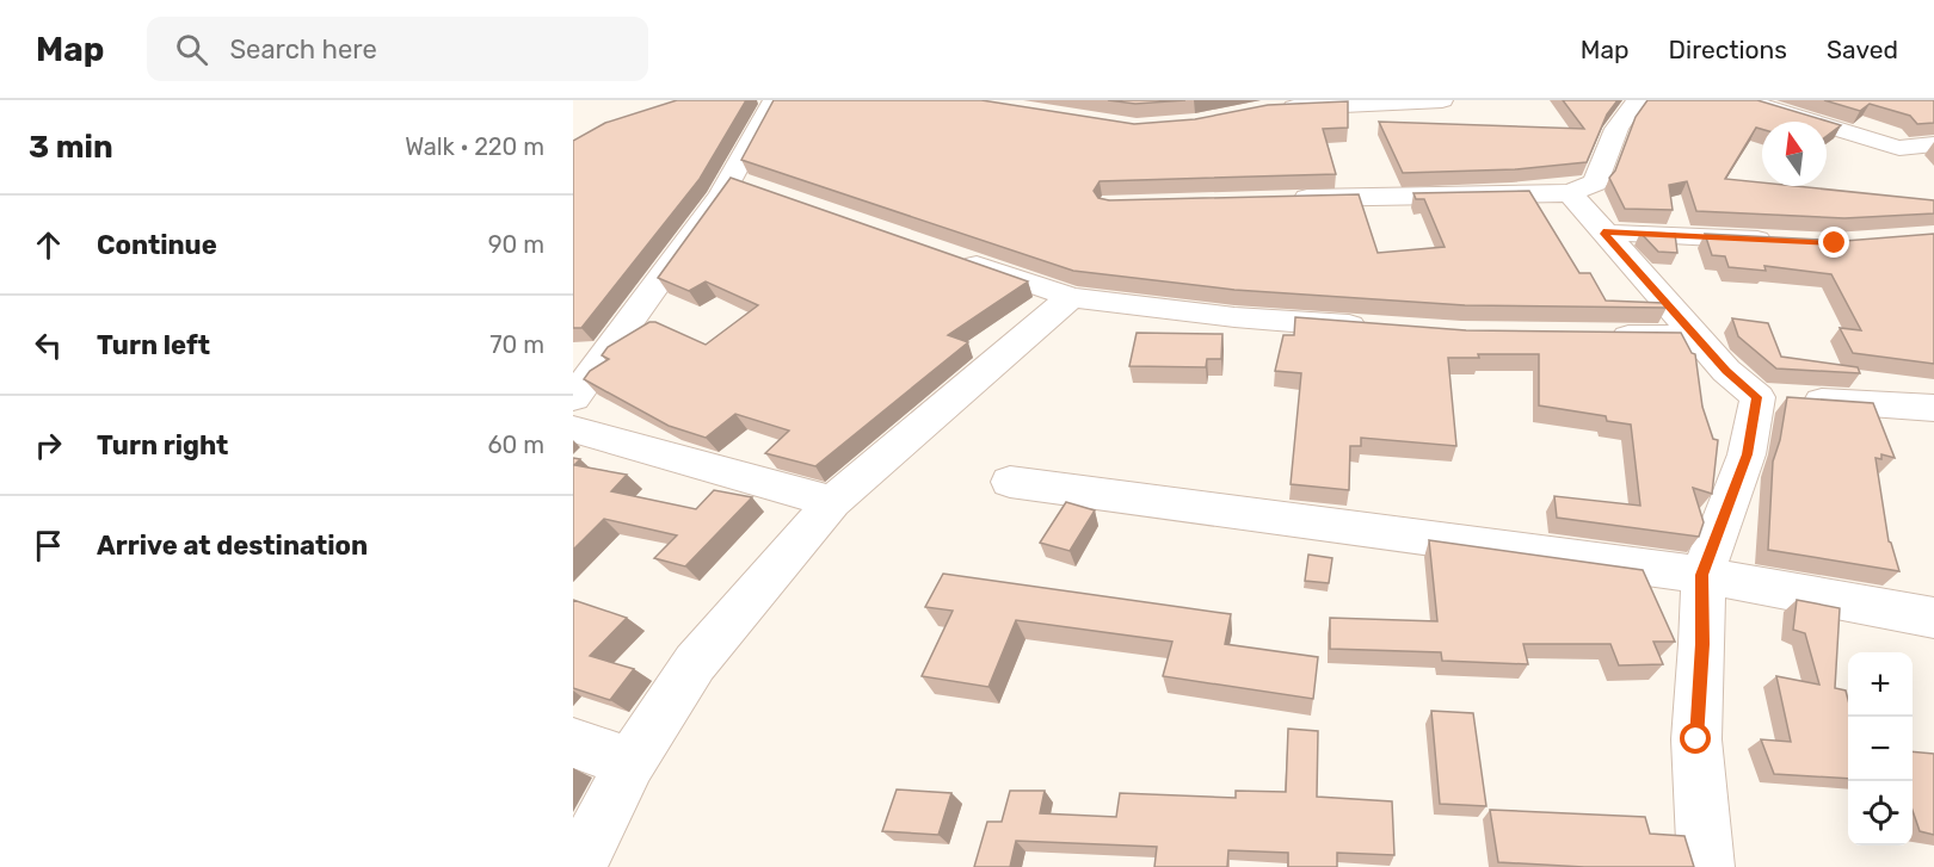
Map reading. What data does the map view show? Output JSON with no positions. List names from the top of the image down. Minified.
{"north":"top","page":{"header":"Map","search":"Search here","nav":["Map","Directions","Saved"],"heading":["3 min","Walk · 220 m"],"list":[["Continue","90 m"],["Turn left","70 m"],["Turn right","60 m"],"Arrive at destination"],"map_buttons":["+","−"]}}
